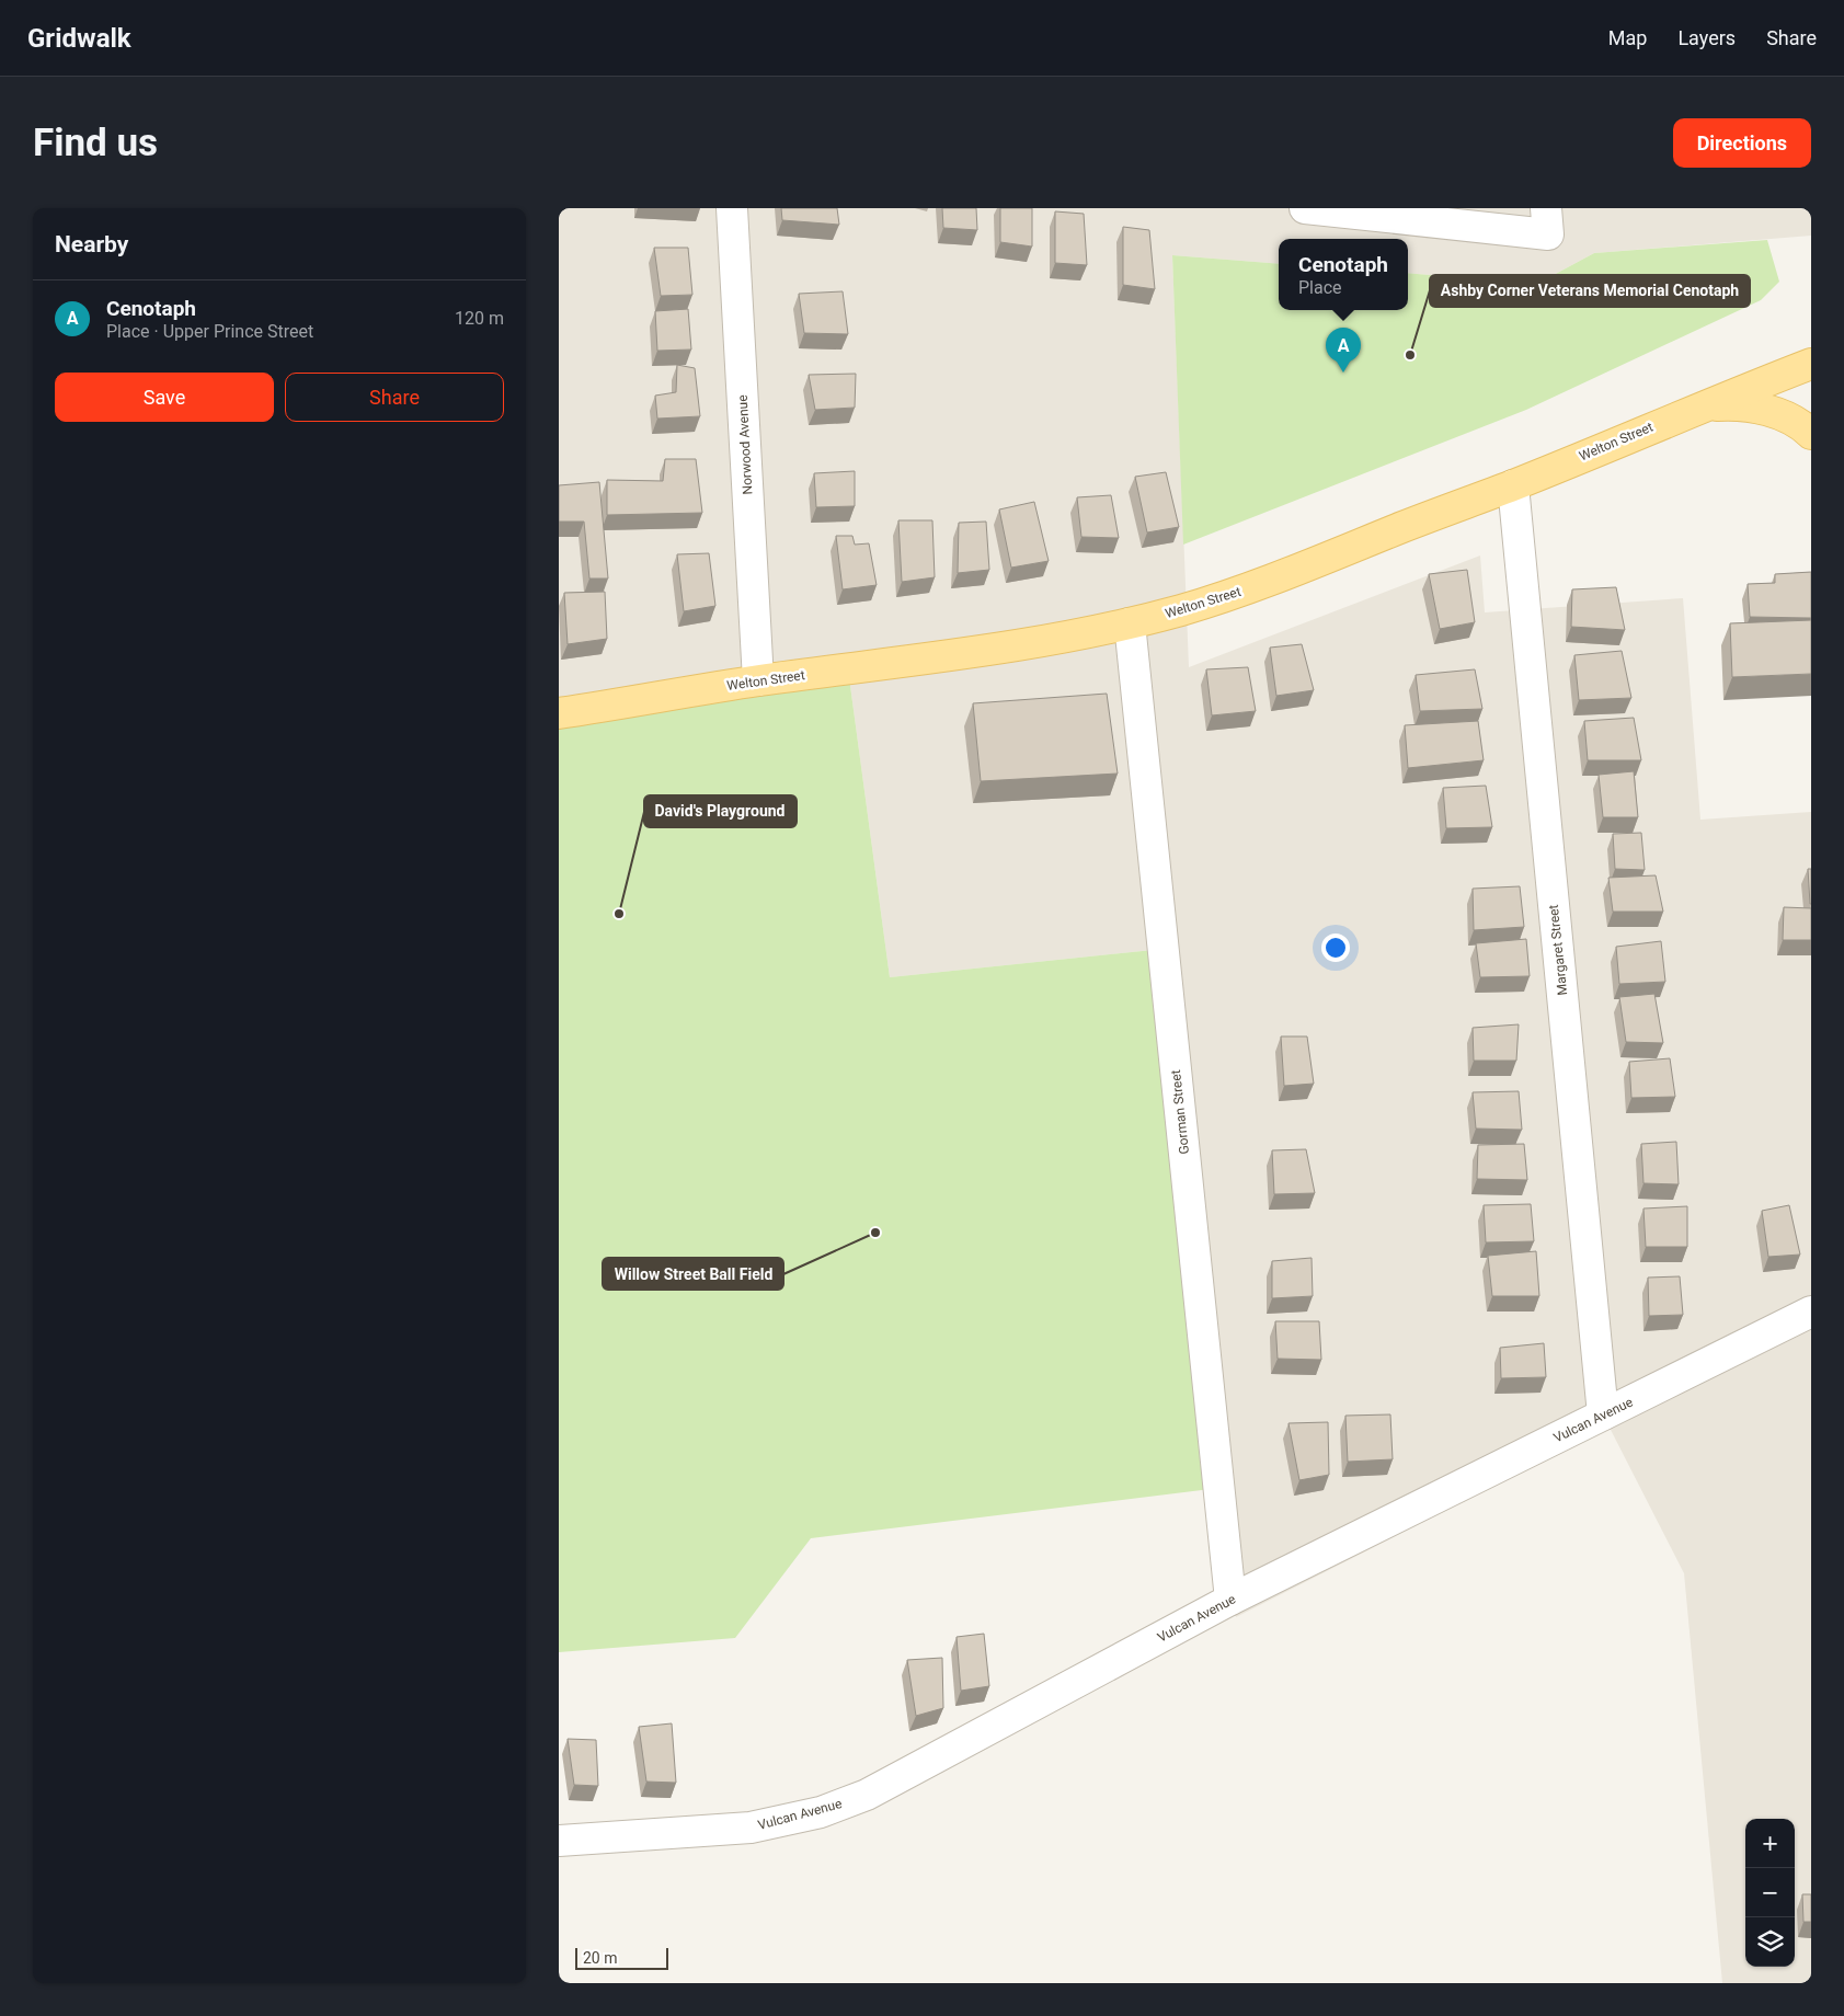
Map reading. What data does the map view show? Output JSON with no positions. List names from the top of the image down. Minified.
{"streets":{"main road":["Welton Street"],"street":["Norwood Avenue","Margaret Street","Gorman Street","Vulcan Avenue"]},"crossings":[["Welton Street","Norwood Avenue"],["Welton Street","Margaret Street"],["Welton Street","Gorman Street"],["Margaret Street","Vulcan Avenue"],["Gorman Street","Vulcan Avenue"]],"places":["Ashby Corner Veterans Memorial Cenotaph","David's Playground","Willow Street Ball Field"],"scale_bar":"20 m","page":{"header":"Gridwalk","nav":["Map","Layers","Share"],"buttons":["Directions",["Save","Share"]],"title":"Find us","heading":"Nearby","popup":["Cenotaph","Place"],"list":[{"mark":"A","name":"Cenotaph","note":"Place · Upper Prince Street","value":"120 m"}],"pins":"A","map_buttons":["+","−"],"scale":"20 m"}}
